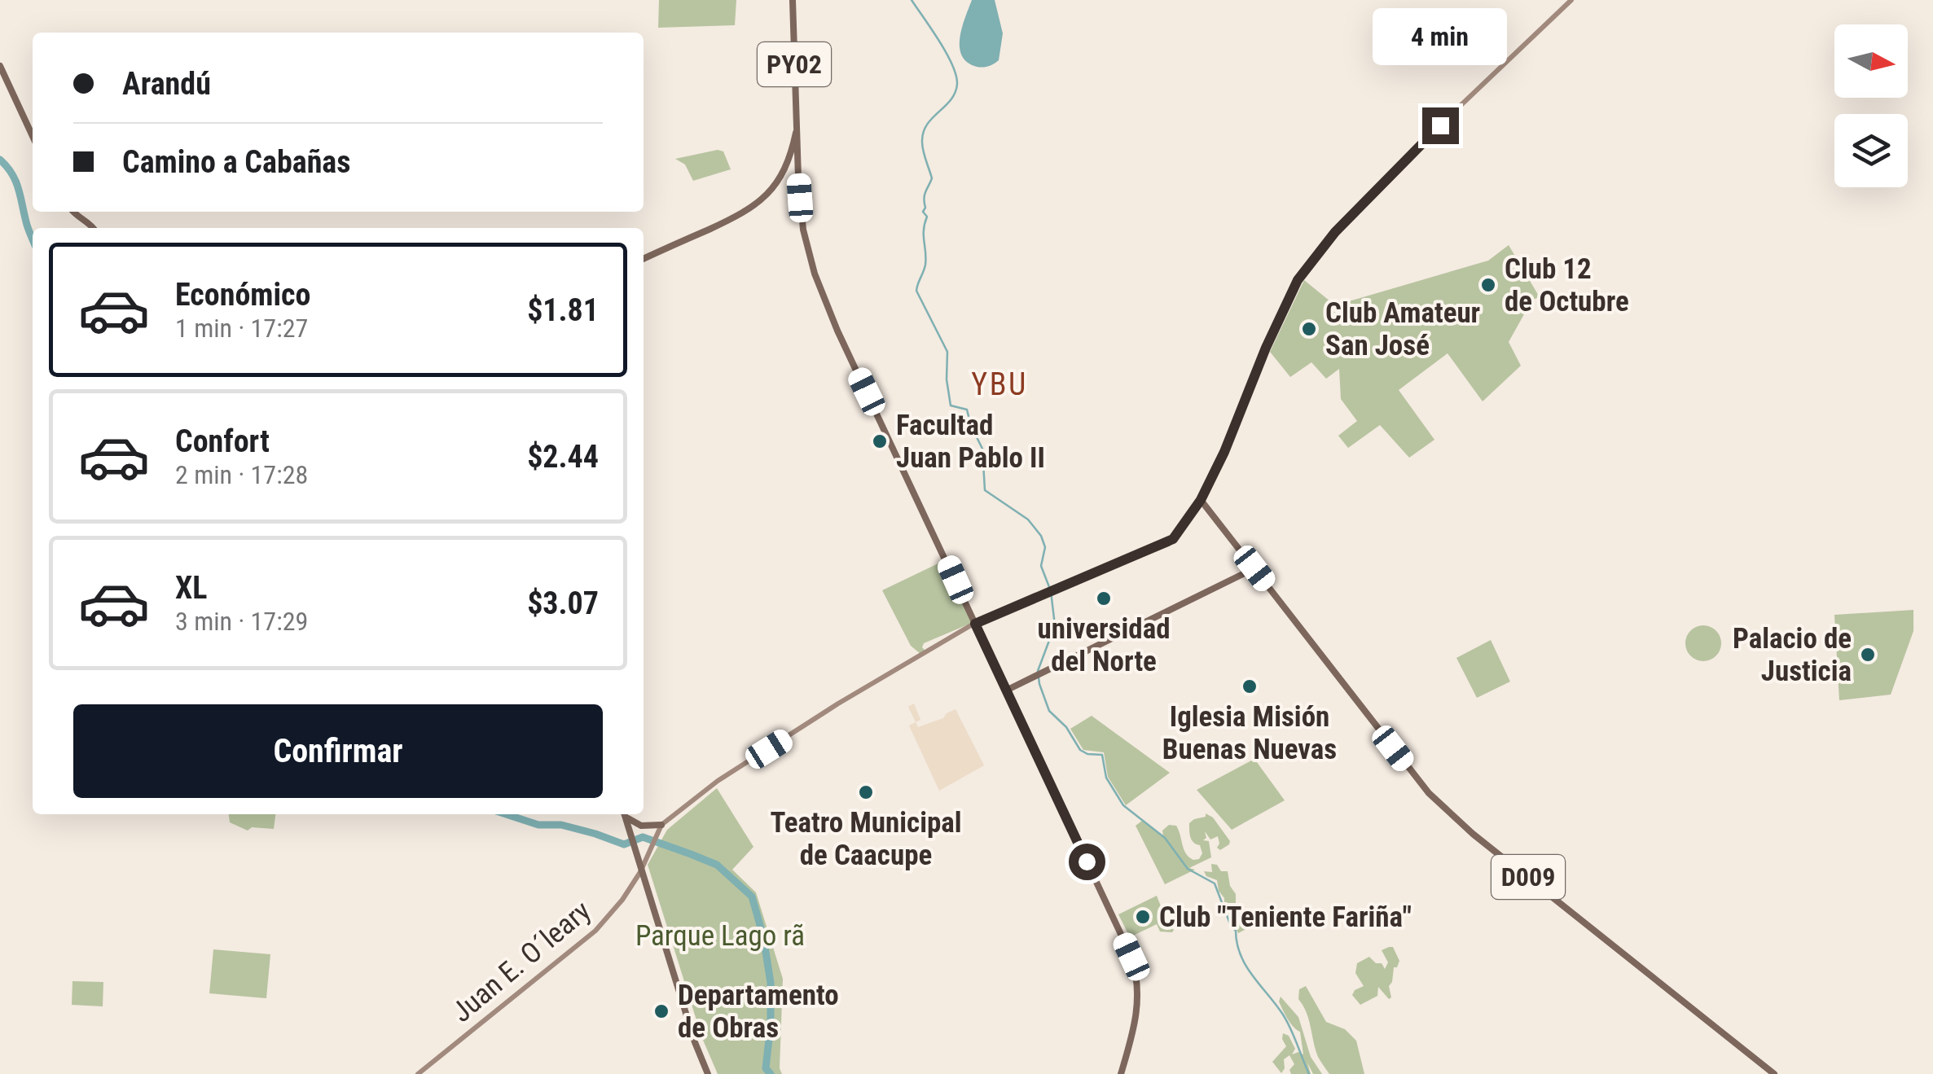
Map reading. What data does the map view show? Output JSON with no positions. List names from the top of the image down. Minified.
{"streets":{"main road":["PY02","D009"],"street":["Juan E. O´leary"]},"districts":["YBU"],"parks":["Parque Lago rã"],"places":["Club 12 de Octubre","Club Amateur San José","Facultad Juan Pablo II","universidad del Norte","Palacio de Justicia","Iglesia Misión Buenas Nuevas","Teatro Municipal de Caacupe","Club \"Teniente Fariña\"","Departamento de Obras"],"north":"right","page":{"bubble":"4 min","banner":["Arandú","Camino a Cabañas"],"list":[{"name":"Económico","note":"1 min · 17:27","value":"$1.81"},{"name":"Confort","note":"2 min · 17:28","value":"$2.44"},{"name":"XL","note":"3 min · 17:29","value":"$3.07"}],"buttons":"Confirmar"}}
